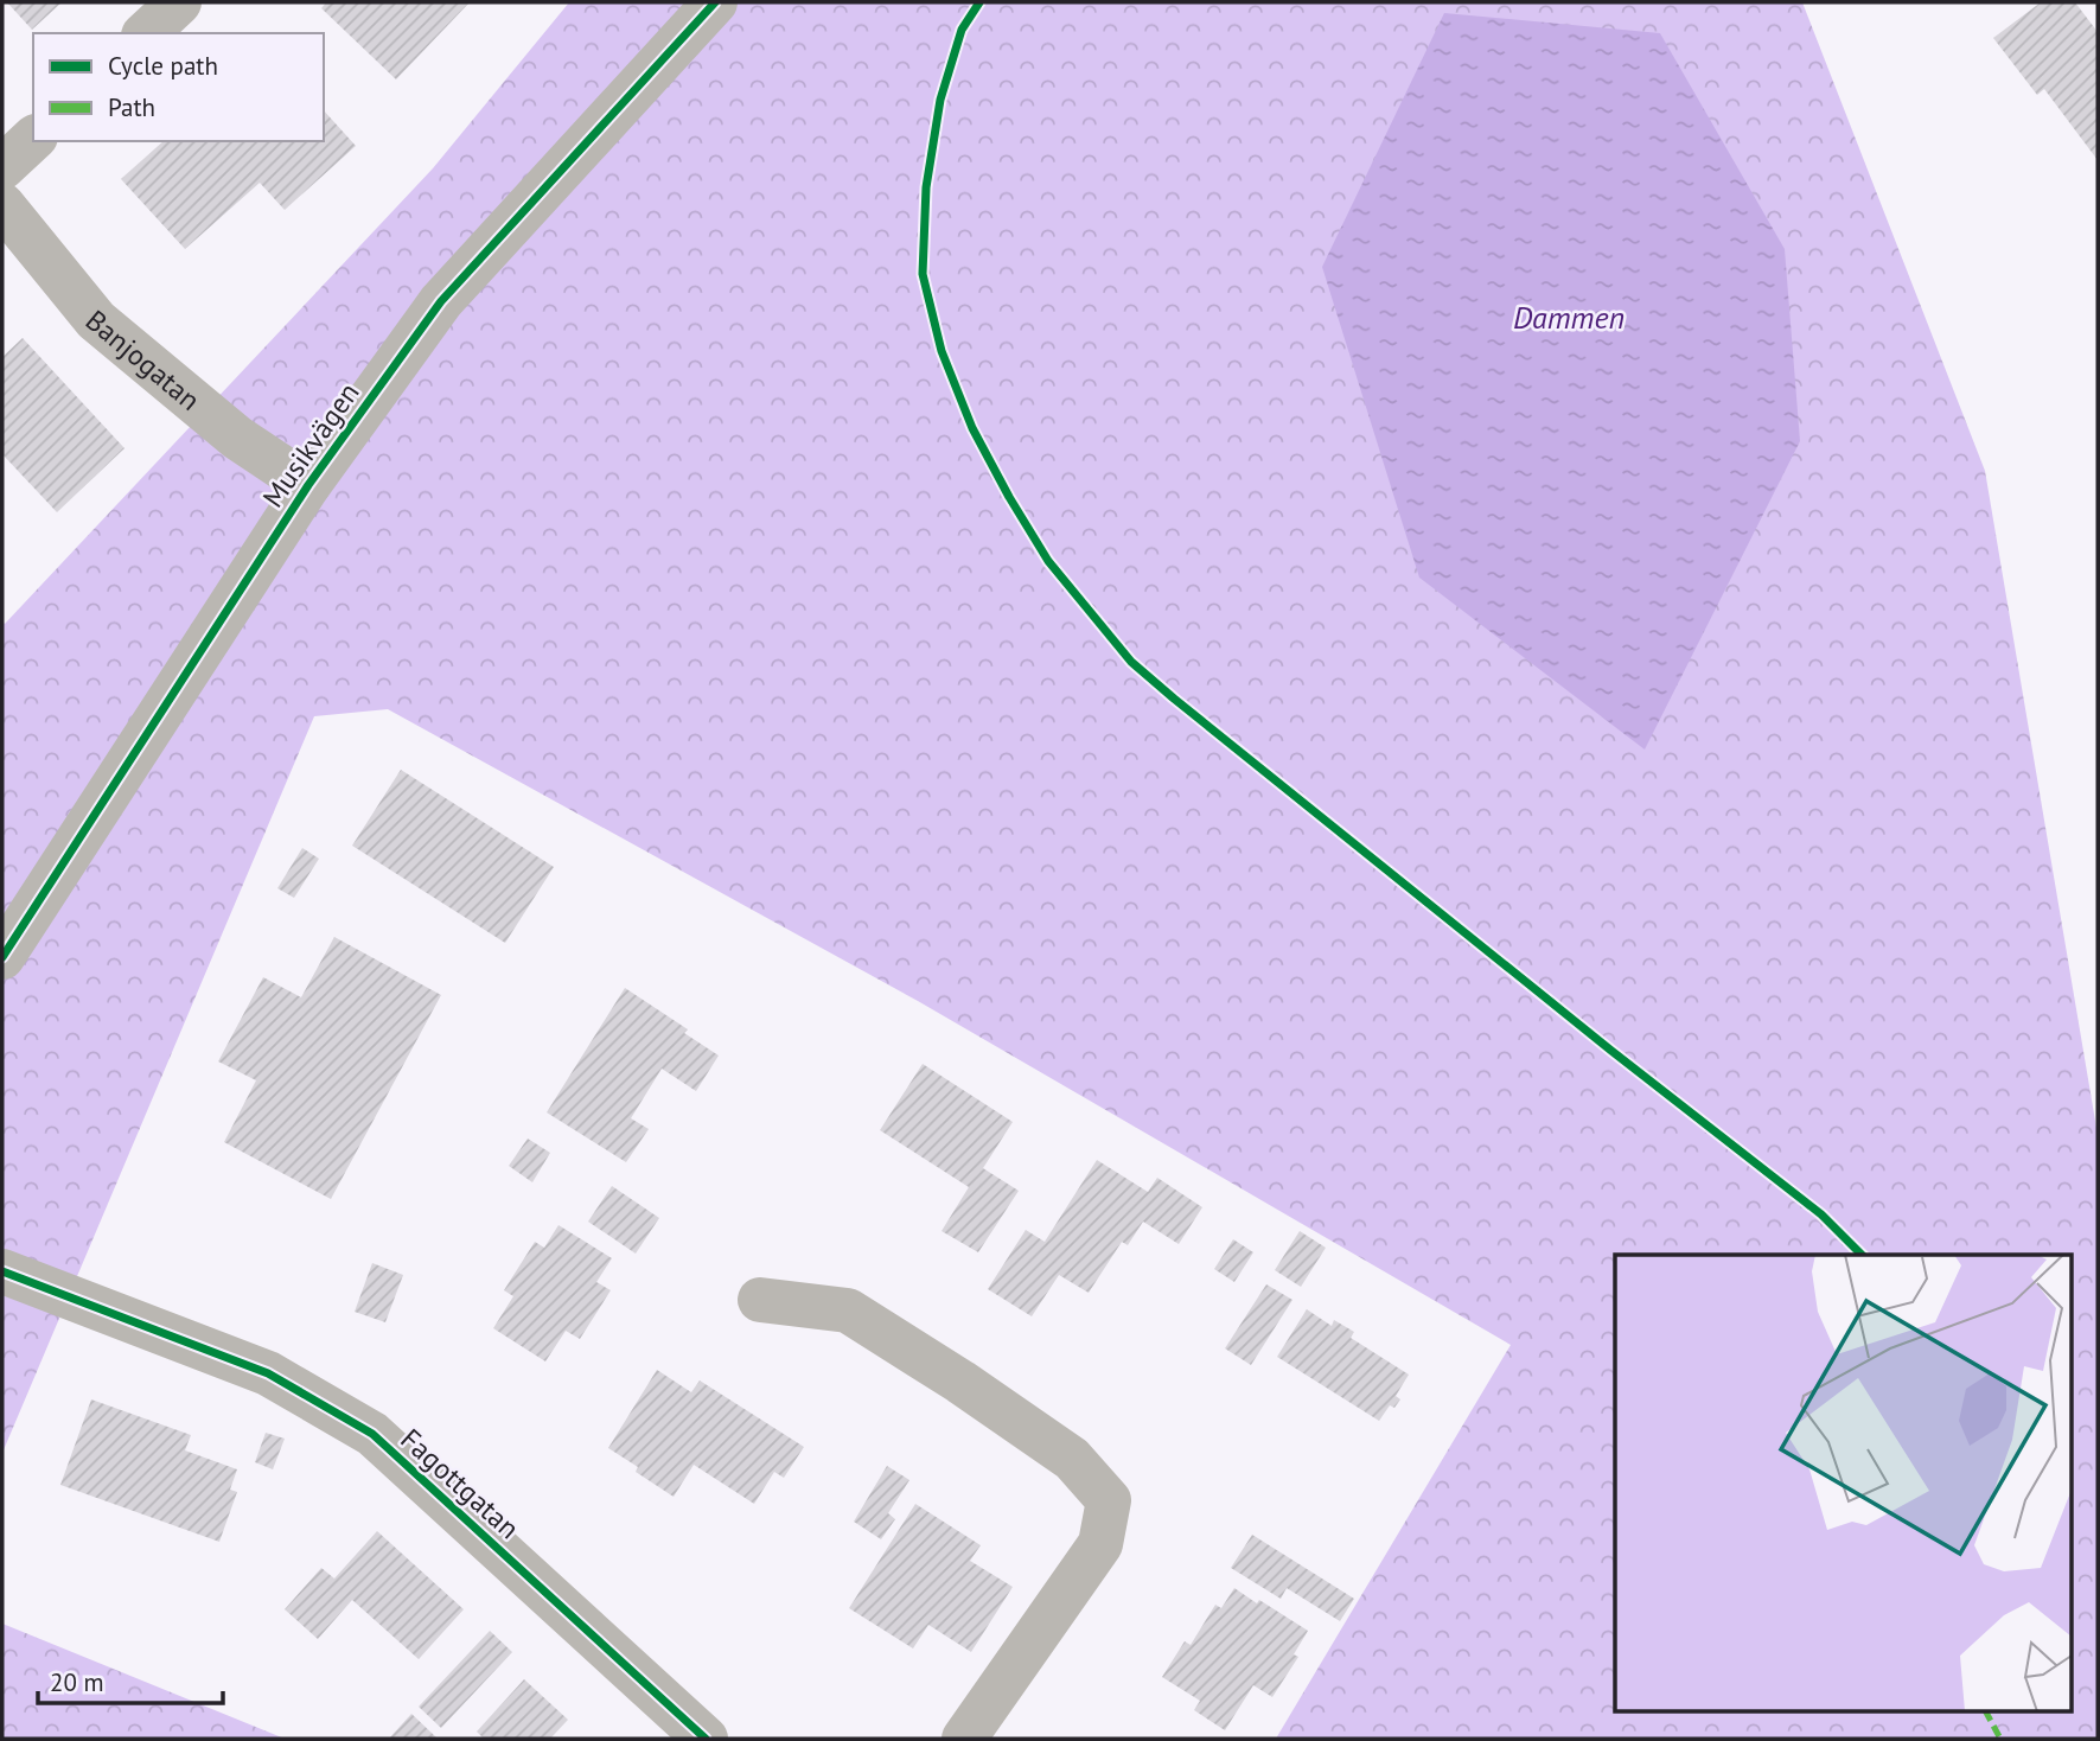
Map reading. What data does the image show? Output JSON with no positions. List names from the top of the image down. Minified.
{"streets":{"street":["Banjogatan","Musikvägen","Fagottgatan"]},"crossings":[["Banjogatan","Musikvägen"]],"water":["Dammen"],"legend":["Cycle path","Path"],"scale_bar":"20 m"}
